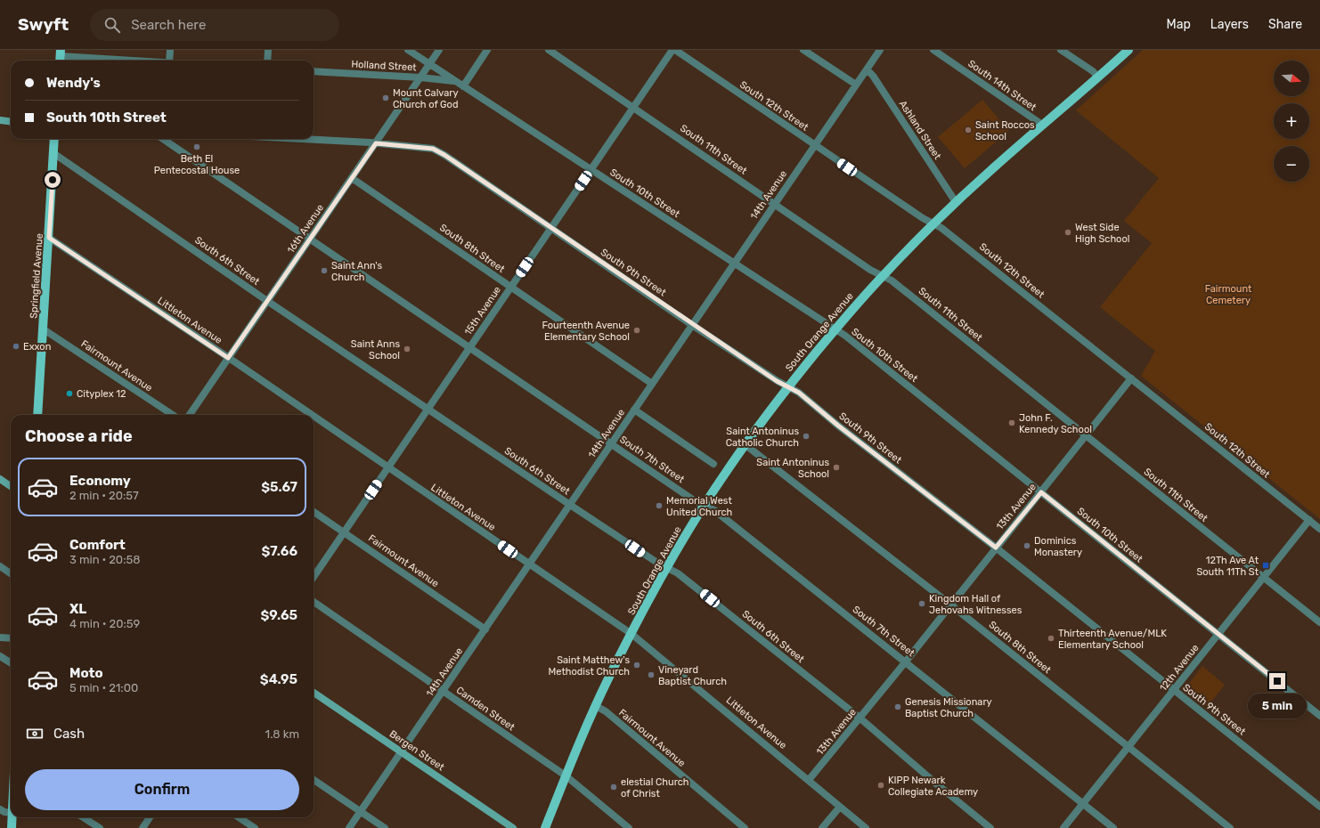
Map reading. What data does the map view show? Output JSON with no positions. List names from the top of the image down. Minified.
{"streets":{"main road":["Springfield Avenue","South Orange Avenue","Bergen Street"],"street":["Holland Street","South 14th Street","South 12th Street","Ashland Street","South 11th Street","South 10th Street","14th Avenue","16th Avenue","South 8th Street","South 6th Street","South 9th Street","15th Avenue","Littleton Avenue","Fairmount Avenue","South 7th Street","13th Avenue","12th Avenue","Camden Street"]},"crossings":[["Holland Street","South 10th Street"],["Holland Street","16th Avenue"],["South 14th Street","South Orange Avenue"],["South 12th Street","14th Avenue"],["South 12th Street","15th Avenue"],["South 12th Street","South Orange Avenue"],["South 12th Street","13th Avenue"],["South 12th Street","12th Avenue"],["Ashland Street","14th Avenue"],["Ashland Street","South Orange Avenue"],["South 11th Street","14th Avenue"],["South 11th Street","15th Avenue"],["South 11th Street","South Orange Avenue"],["South 11th Street","13th Avenue"],["South 11th Street","12th Avenue"],["South 10th Street","14th Avenue"],["South 10th Street","16th Avenue"],["South 10th Street","15th Avenue"],["South 10th Street","South Orange Avenue"],["South 10th Street","13th Avenue"],["South 10th Street","12th Avenue"],["14th Avenue","South 8th Street"],["14th Avenue","South 6th Street"],["14th Avenue","South 9th Street"],["14th Avenue","Littleton Avenue"],["14th Avenue","Fairmount Avenue"],["14th Avenue","South 7th Street"],["14th Avenue","Camden Street"],["14th Avenue","Bergen Street"],["16th Avenue","South 8th Street"],["16th Avenue","South 6th Street"],["16th Avenue","South 9th Street"],["16th Avenue","Littleton Avenue"],["16th Avenue","South 7th Street"],["South 8th Street","15th Avenue"],["South 8th Street","South Orange Avenue"],["South 8th Street","13th Avenue"],["South 8th Street","12th Avenue"],["South 6th Street","Springfield Avenue"],["South 6th Street","15th Avenue"],["South 6th Street","South Orange Avenue"],["South 6th Street","13th Avenue"],["South 9th Street","15th Avenue"],["South 9th Street","South Orange Avenue"],["South 9th Street","13th Avenue"],["South 9th Street","12th Avenue"],["Springfield Avenue","Littleton Avenue"],["Springfield Avenue","Fairmount Avenue"],["15th Avenue","Littleton Avenue"],["15th Avenue","Fairmount Avenue"],["15th Avenue","South 7th Street"],["Littleton Avenue","South Orange Avenue"],["Littleton Avenue","13th Avenue"],["South Orange Avenue","Fairmount Avenue"],["South Orange Avenue","South 7th Street"],["South Orange Avenue","Camden Street"],["South 7th Street","13th Avenue"],["South 7th Street","12th Avenue"]],"parks":["Fairmount Cemetery"],"places":{"other":["Mount Calvary Church of God","Saint Roccos School","Beth El Pentecostal House","West Side High School","Saint Ann's Church","Fourteenth Avenue Elementary School","Exxon","Saint Anns School","Cityplex 12","John F. Kennedy School","Saint Antoninus Catholic Church","Saint Antoninus School","Memorial West United Church","Dominics Monastery","Kingdom Hall of Jehovahs Witnesses","Thirteenth Avenue/MLK Elementary School","Saint Matthew's Methodist Church","Vineyard Baptist Church","Genesis Missionary Baptist Church","KIPP Newark Collegiate Academy","elestial Church of Christ"],"transit":["12Th Ave At South 11Th St"]},"north":"right","page":{"header":"Swyft","search":"Search here","nav":["Map","Layers","Share"],"map_buttons":["+","−"],"banner":["Wendy's","South 10th Street"],"heading":"Choose a ride","list":[{"name":"Economy","note":"2 min · 20:57","value":"$5.67"},{"name":"Comfort","note":"3 min · 20:58","value":"$7.66"},{"name":"XL","note":"4 min · 20:59","value":"$9.65"},{"name":"Moto","note":"5 min · 21:00","value":"$4.95"}],"bubble":"5 min","pay":["Cash","1.8 km"],"buttons":"Confirm"}}
